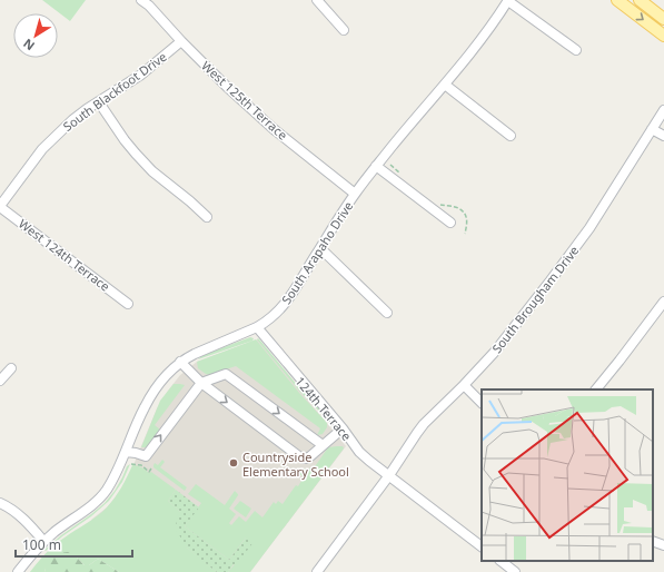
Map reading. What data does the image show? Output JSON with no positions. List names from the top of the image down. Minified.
{"streets":{"street":["South Blackfoot Drive","West 125th Terrace","South Arapaho Drive","West 124th Terrace","South Brougham Drive","124th Terrace"]},"crossings":[["South Blackfoot Drive","West 125th Terrace"],["South Blackfoot Drive","West 124th Terrace"],["West 125th Terrace","South Arapaho Drive"],["South Arapaho Drive","124th Terrace"],["South Brougham Drive","124th Terrace"]],"places":["Countryside Elementary School"],"scale_bar":"100 m","north":"bottom left"}
